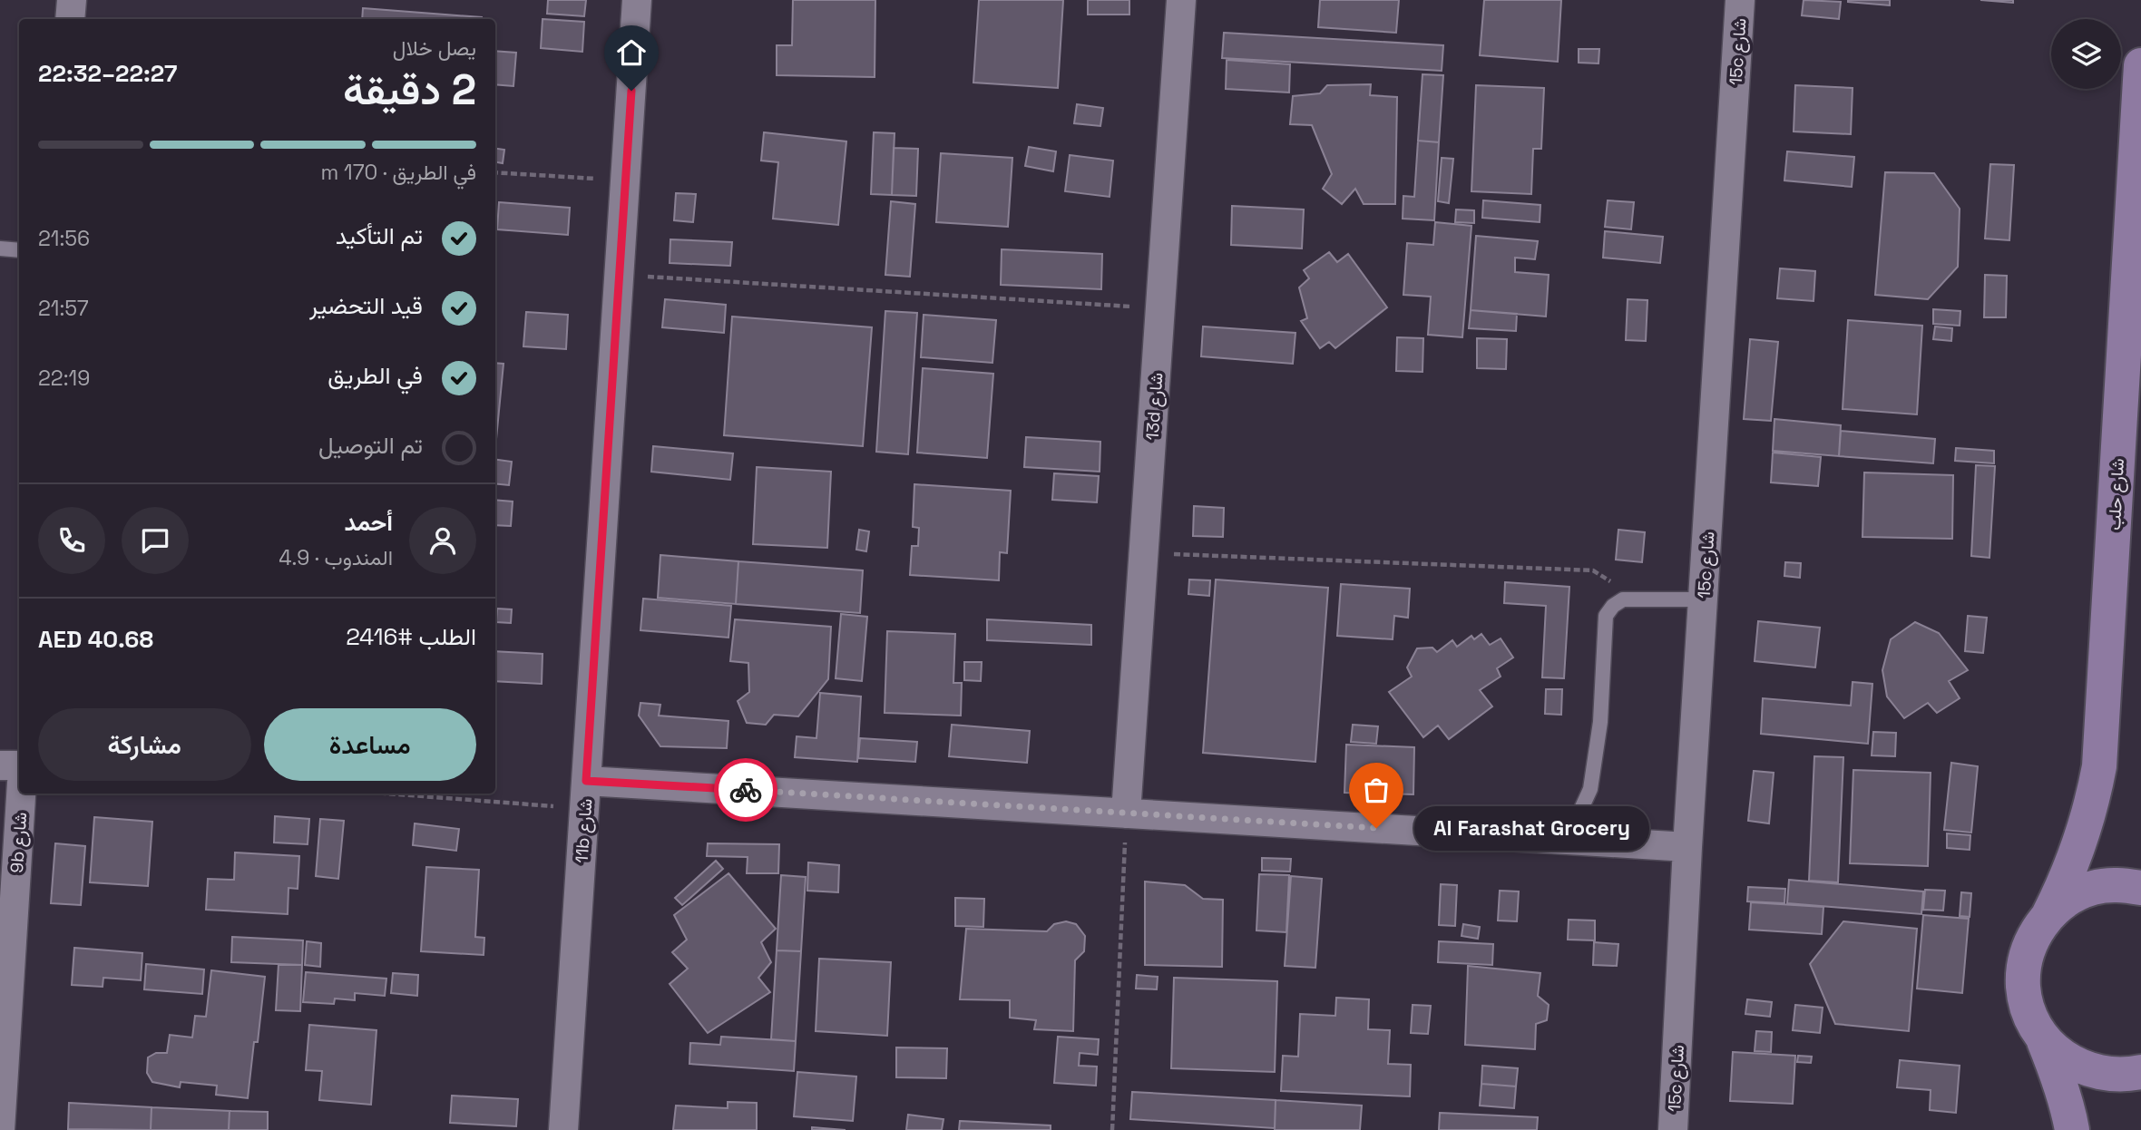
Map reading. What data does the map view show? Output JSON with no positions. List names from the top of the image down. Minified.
{"streets":{"street":["15c شارع","13d شارع","شارع حلب","11b شارع","9b شارع"]},"places":["Al Farashat Grocery"],"page":{"heading":["2 دقيقة","يصل خلال","22:27–22:32"],"panel":["أحمد","المندوب · 4.9","الطلب #2416","AED 40.68"],"bar":"في الطريق · 170 m","list":[["تم التأكيد","21:56"],["قيد التحضير","21:57"],["في الطريق","22:19"],"تم التوصيل"],"buttons":["مساعدة","مشاركة"],"bubble":"Al Farashat Grocery"}}
